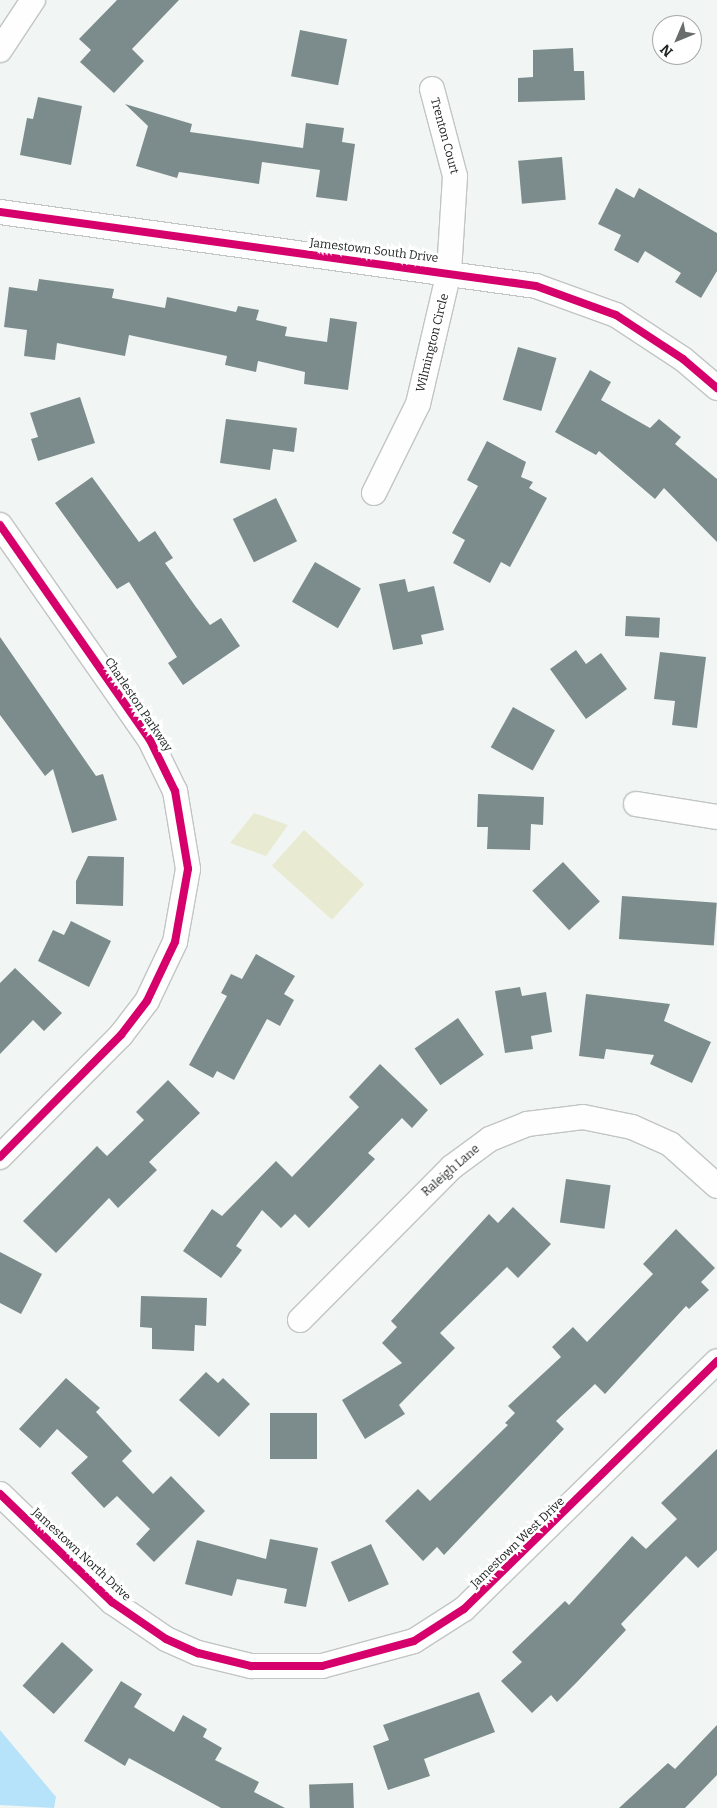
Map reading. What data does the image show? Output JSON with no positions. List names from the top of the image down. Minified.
{"streets":{"street":["Trenton Court","Jamestown South Drive","Wilmington Circle","Charleston Parkway","Raleigh Lane","Jamestown West Drive","Jamestown North Drive"]},"crossings":[["Trenton Court","Jamestown South Drive"],["Trenton Court","Wilmington Circle"],["Jamestown South Drive","Wilmington Circle"],["Jamestown West Drive","Jamestown North Drive"]],"north":"bottom left"}
